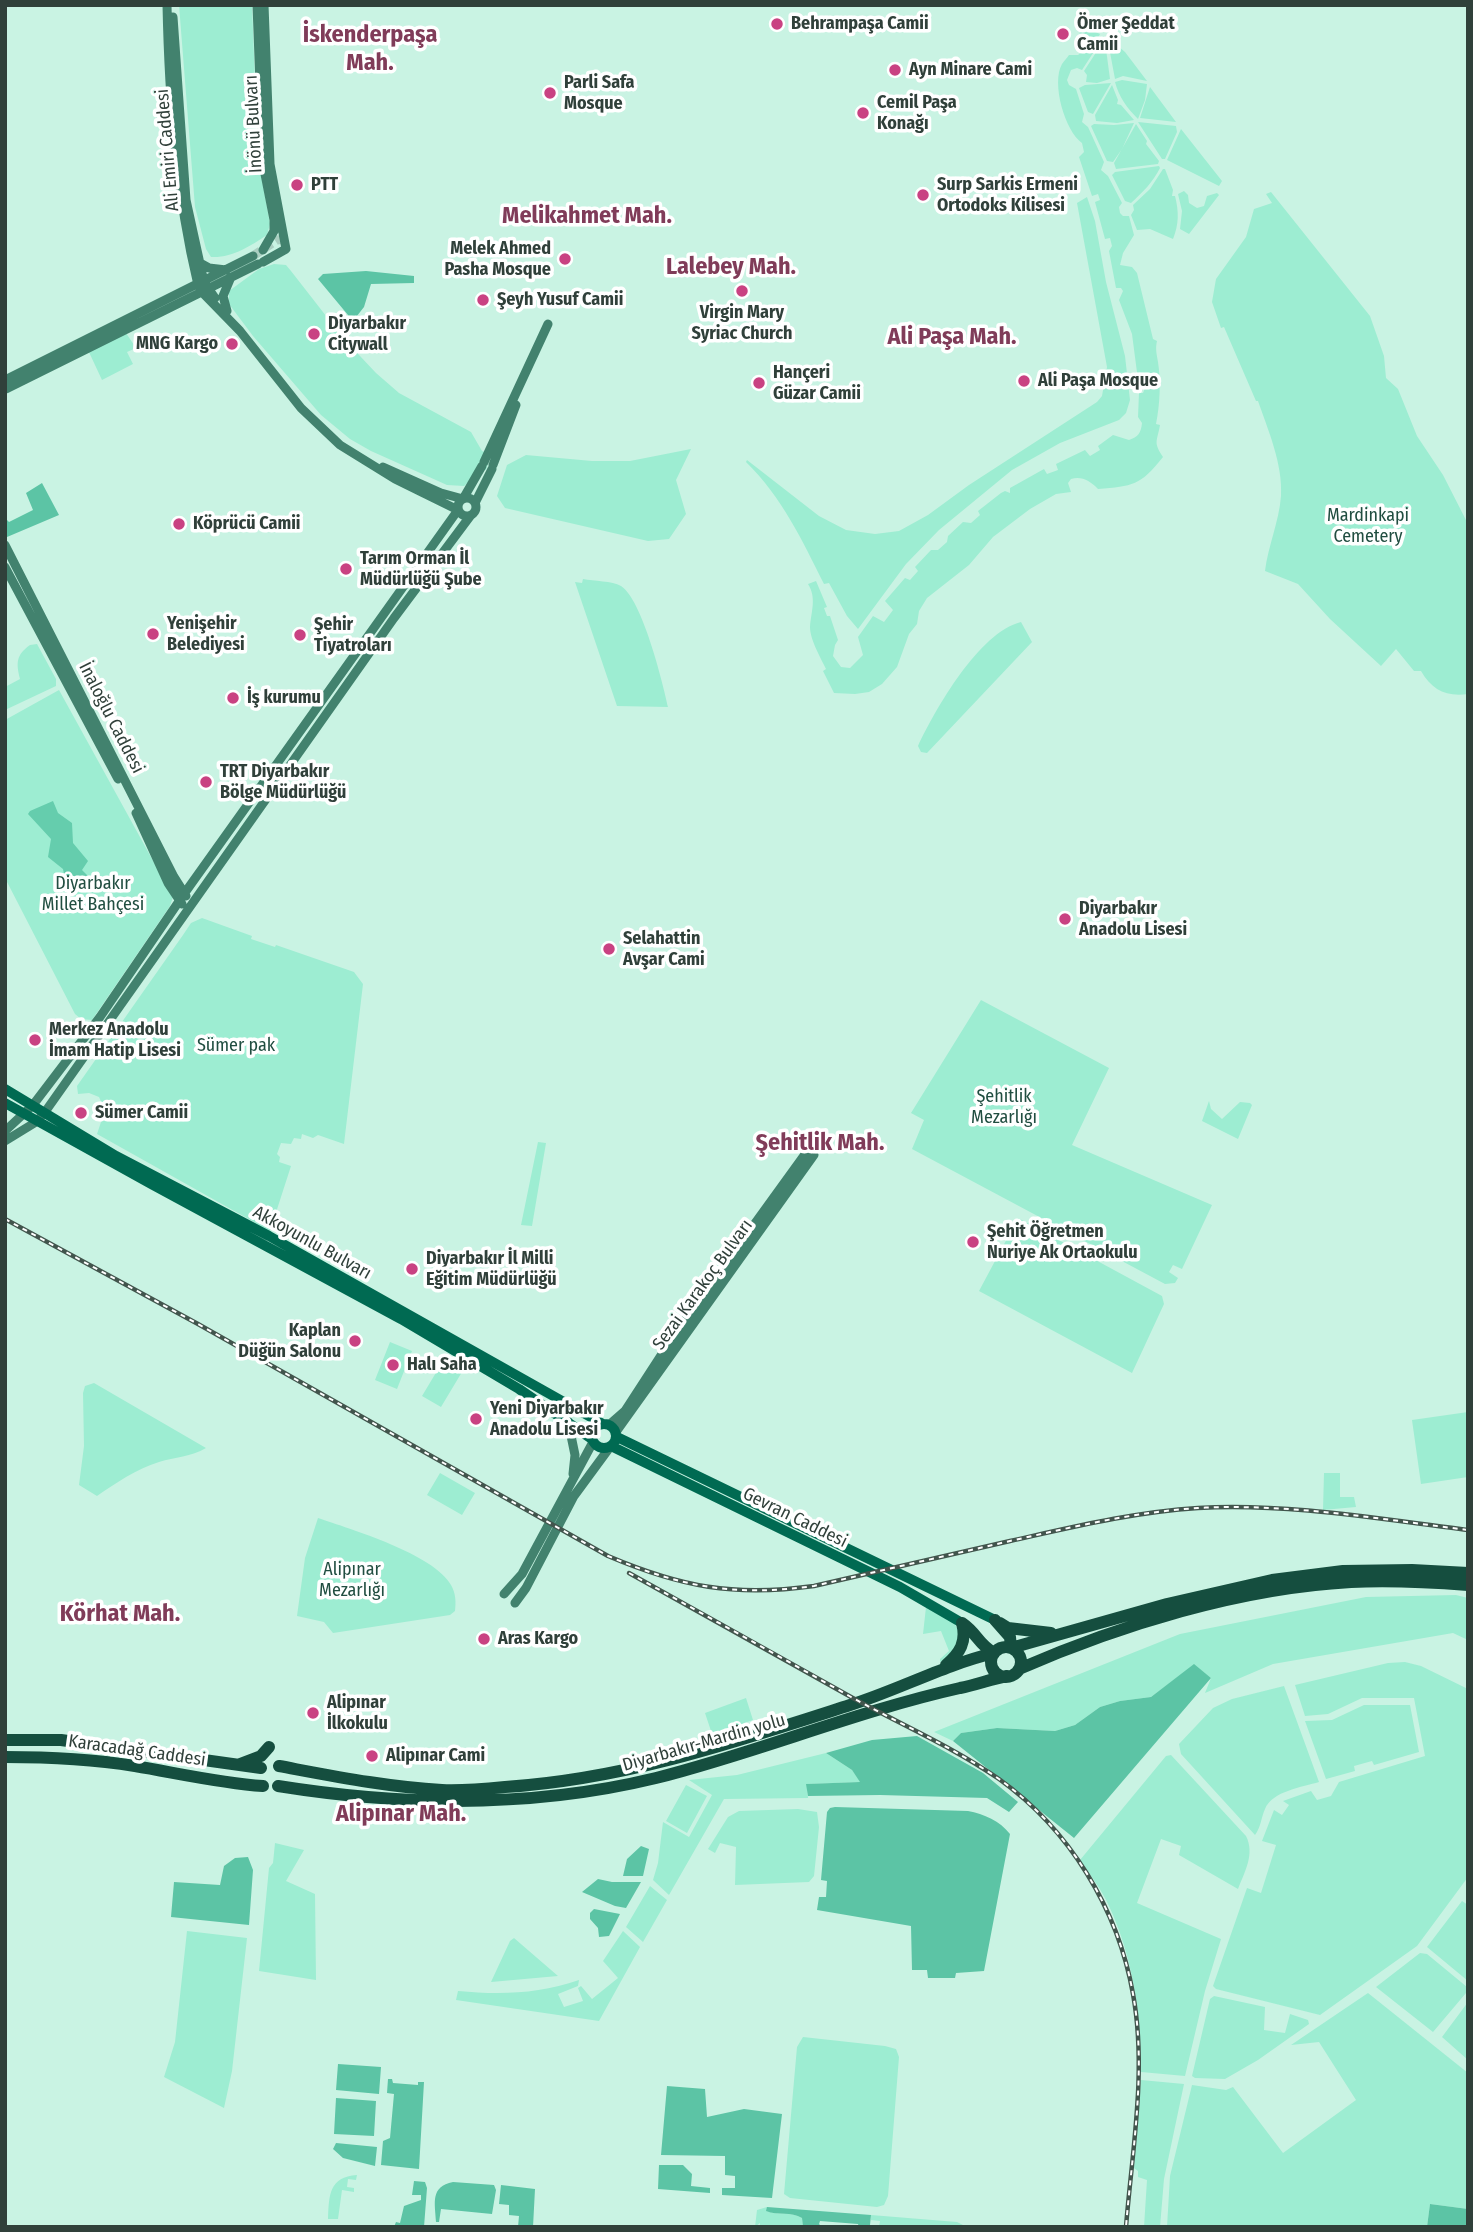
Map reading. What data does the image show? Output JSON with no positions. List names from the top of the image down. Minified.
{"streets":{"highway":["Diyarbakır-Mardin yolu","Karacadağ Caddesi"],"main road":["İnönü Bulvarı","Ali Emiri Caddesi","İnaloğlu Caddesi","Akkoyunlu Bulvarı","Sezai Karakoç Bulvarı","Gevran Caddesi"]},"crossings":[["Akkoyunlu Bulvarı","Sezai Karakoç Bulvarı"],["Akkoyunlu Bulvarı","Gevran Caddesi"],["Sezai Karakoç Bulvarı","Gevran Caddesi"],["Diyarbakır-Mardin yolu","Karacadağ Caddesi"]],"districts":["İskenderpaşa Mah.","Melikahmet Mah.","Lalebey Mah.","Ali Paşa Mah.","Şehitlik Mah.","Körhat Mah.","Alipınar Mah."],"parks":["Mardinkapi Cemetery","Diyarbakır Millet Bahçesi","Sümer pak","Şehitlik Mezarlığı","Alipınar Mezarlığı"],"places":["Behrampaşa Camii","Ömer Şeddat Camii","Ayn Minare Cami","Parli Safa Mosque","Cemil Paşa Konağı","PTT","Surp Sarkis Ermeni Ortodoks Kilisesi","Melek Ahmed Pasha Mosque","Virgin Mary Syriac Church","Şeyh Yusuf Camii","Diyarbakır Citywall","MNG Kargo","Ali Paşa Mosque","Hançeri Güzar Camii","Köprücü Camii","Tarım Orman İl Müdürlüğü Şube","Yenişehir Belediyesi","Şehir Tiyatroları","İş kurumu","TRT Diyarbakır Bölge Müdürlüğü","Diyarbakır Anadolu Lisesi","Selahattin Avşar Cami","Merkez Anadolu İmam Hatip Lisesi","Sümer Camii","Şehit Öğretmen Nuriye Ak Ortaokulu","Diyarbakır İl Milli Eğitim Müdürlüğü","Kaplan Düğün Salonu","Halı Saha","Yeni Diyarbakır Anadolu Lisesi","Aras Kargo","Alipınar İlkokulu","Alipınar Cami"]}
